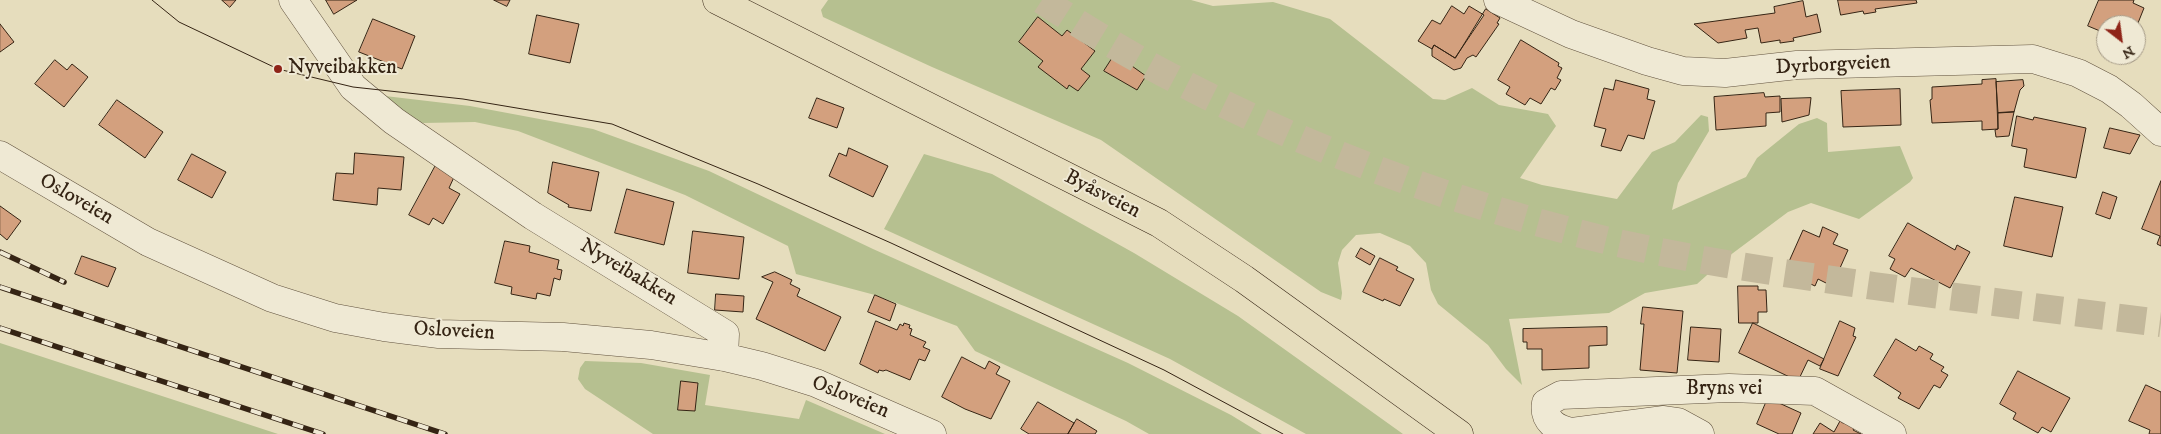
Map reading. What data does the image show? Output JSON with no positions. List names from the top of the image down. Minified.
{"streets":{"main road":["Byåsveien"],"street":["Dyrborgveien","Osloveien","Nyveibakken","Bryns vei"]},"crossings":[["Osloveien","Nyveibakken"]],"places":["Nyveibakken"],"north":"bottom right"}
